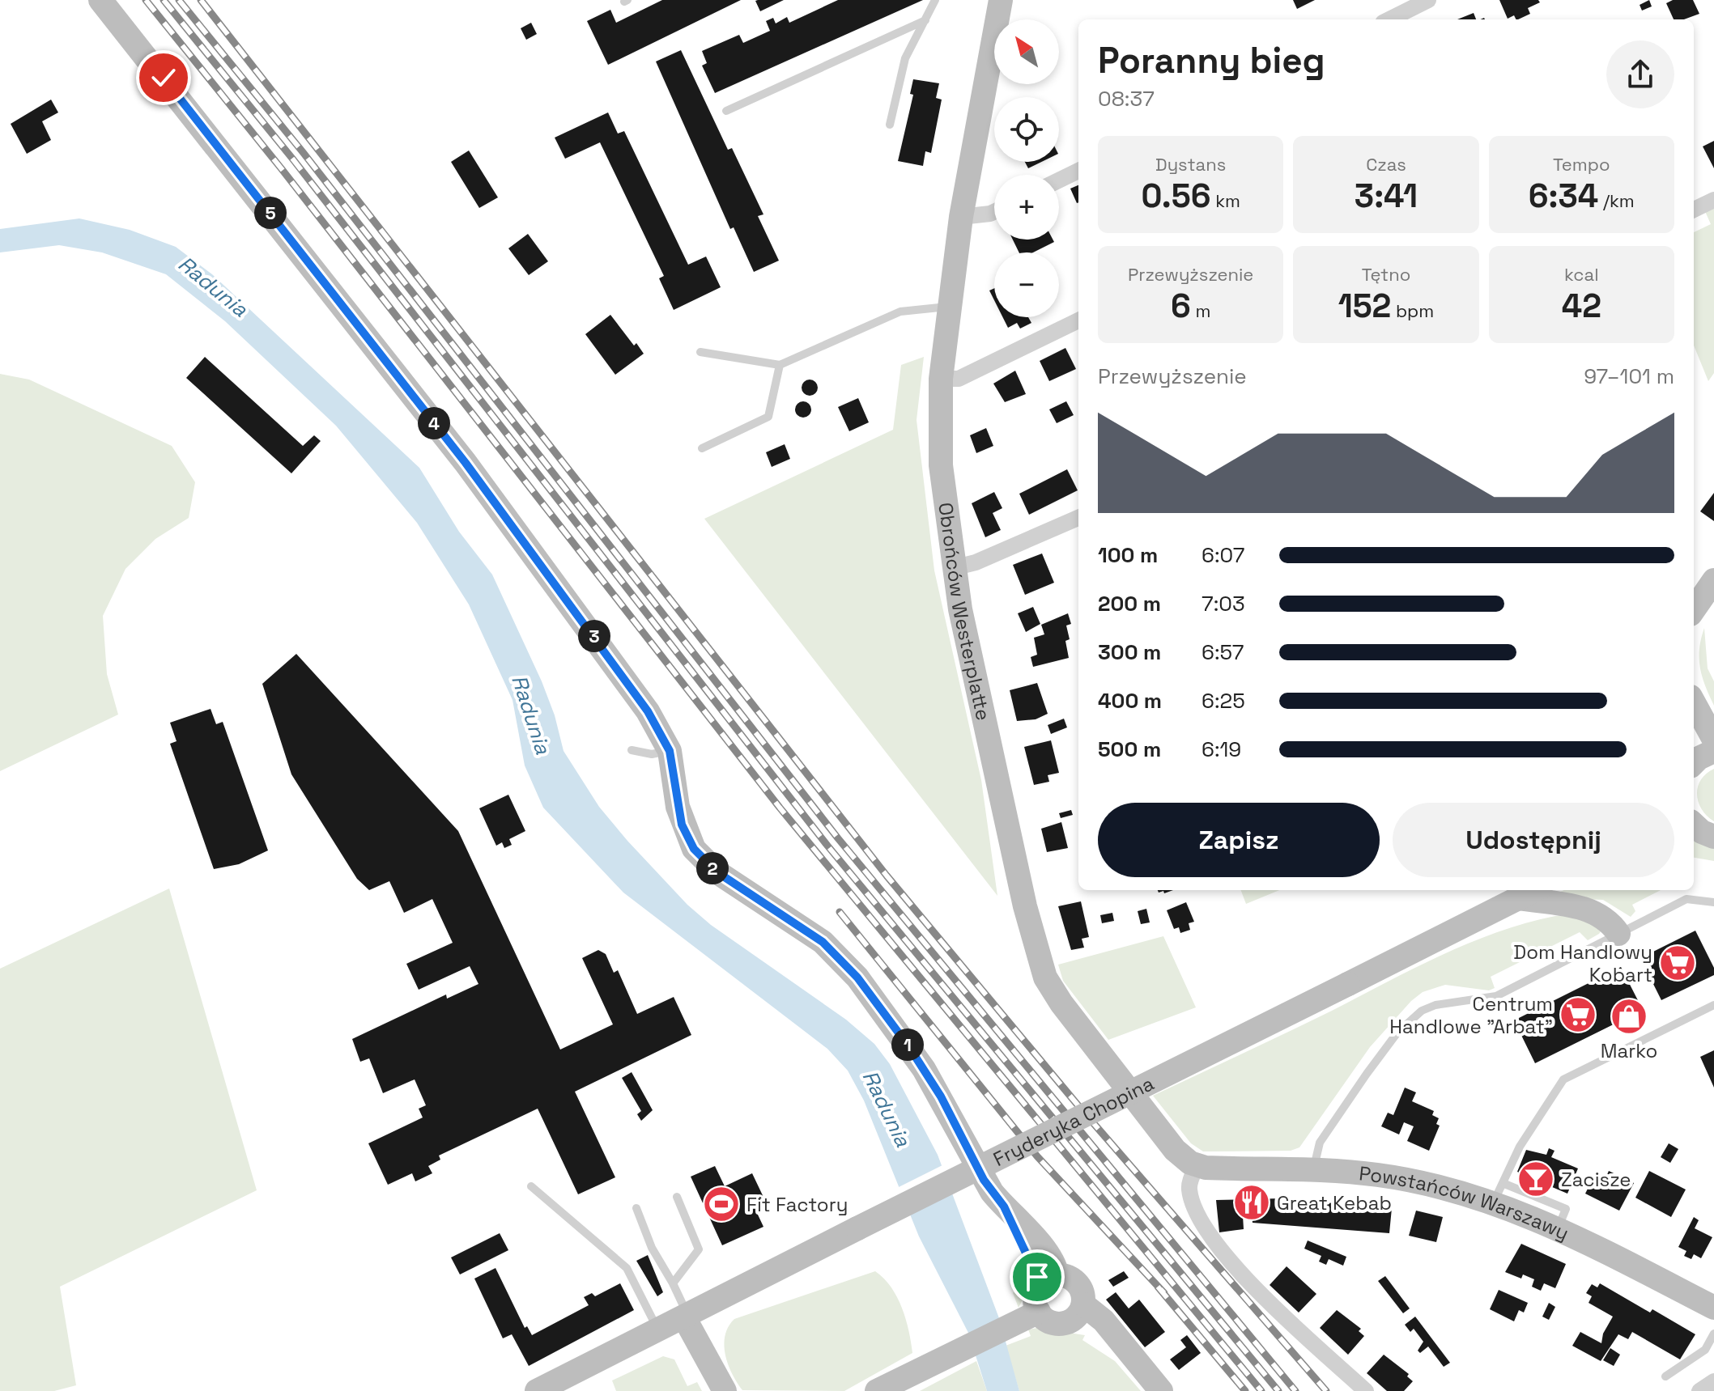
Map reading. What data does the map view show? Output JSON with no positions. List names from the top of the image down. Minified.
{"streets":{"street":["Obrońców Westerplatte","Fryderyka Chopina","Powstańców Warszawy"]},"crossings":[["Obrońców Westerplatte","Powstańców Warszawy"]],"water":["Radunia"],"places":{"supermarket":["Dom Handlowy Kobart","Centrum Handlowe \"Arbat\""],"shop":["Marko"],"bar":["Zacisze"],"restaurant":["Great Kebab"],"sports":["Fit Factory"]},"north":"top left","page":{"map_buttons":["+","−"],"heading":["Poranny bieg","08:37"],"stats":[["Dystans","0.56 km"],["Czas","3:41"],["Tempo","6:34 /km"],["Przewyższenie","6 m"],["Tętno","152 bpm"],["kcal","42"]],"pins":["5","4","3","2","1"],"chart":["Przewyższenie","97–101 m"],"list":[{"name":"100 m","note":"6:07"},{"name":"200 m","note":"7:03"},{"name":"300 m","note":"6:57"},{"name":"400 m","note":"6:25"},{"name":"500 m","note":"6:19"}],"buttons":["Zapisz","Udostępnij"]}}
